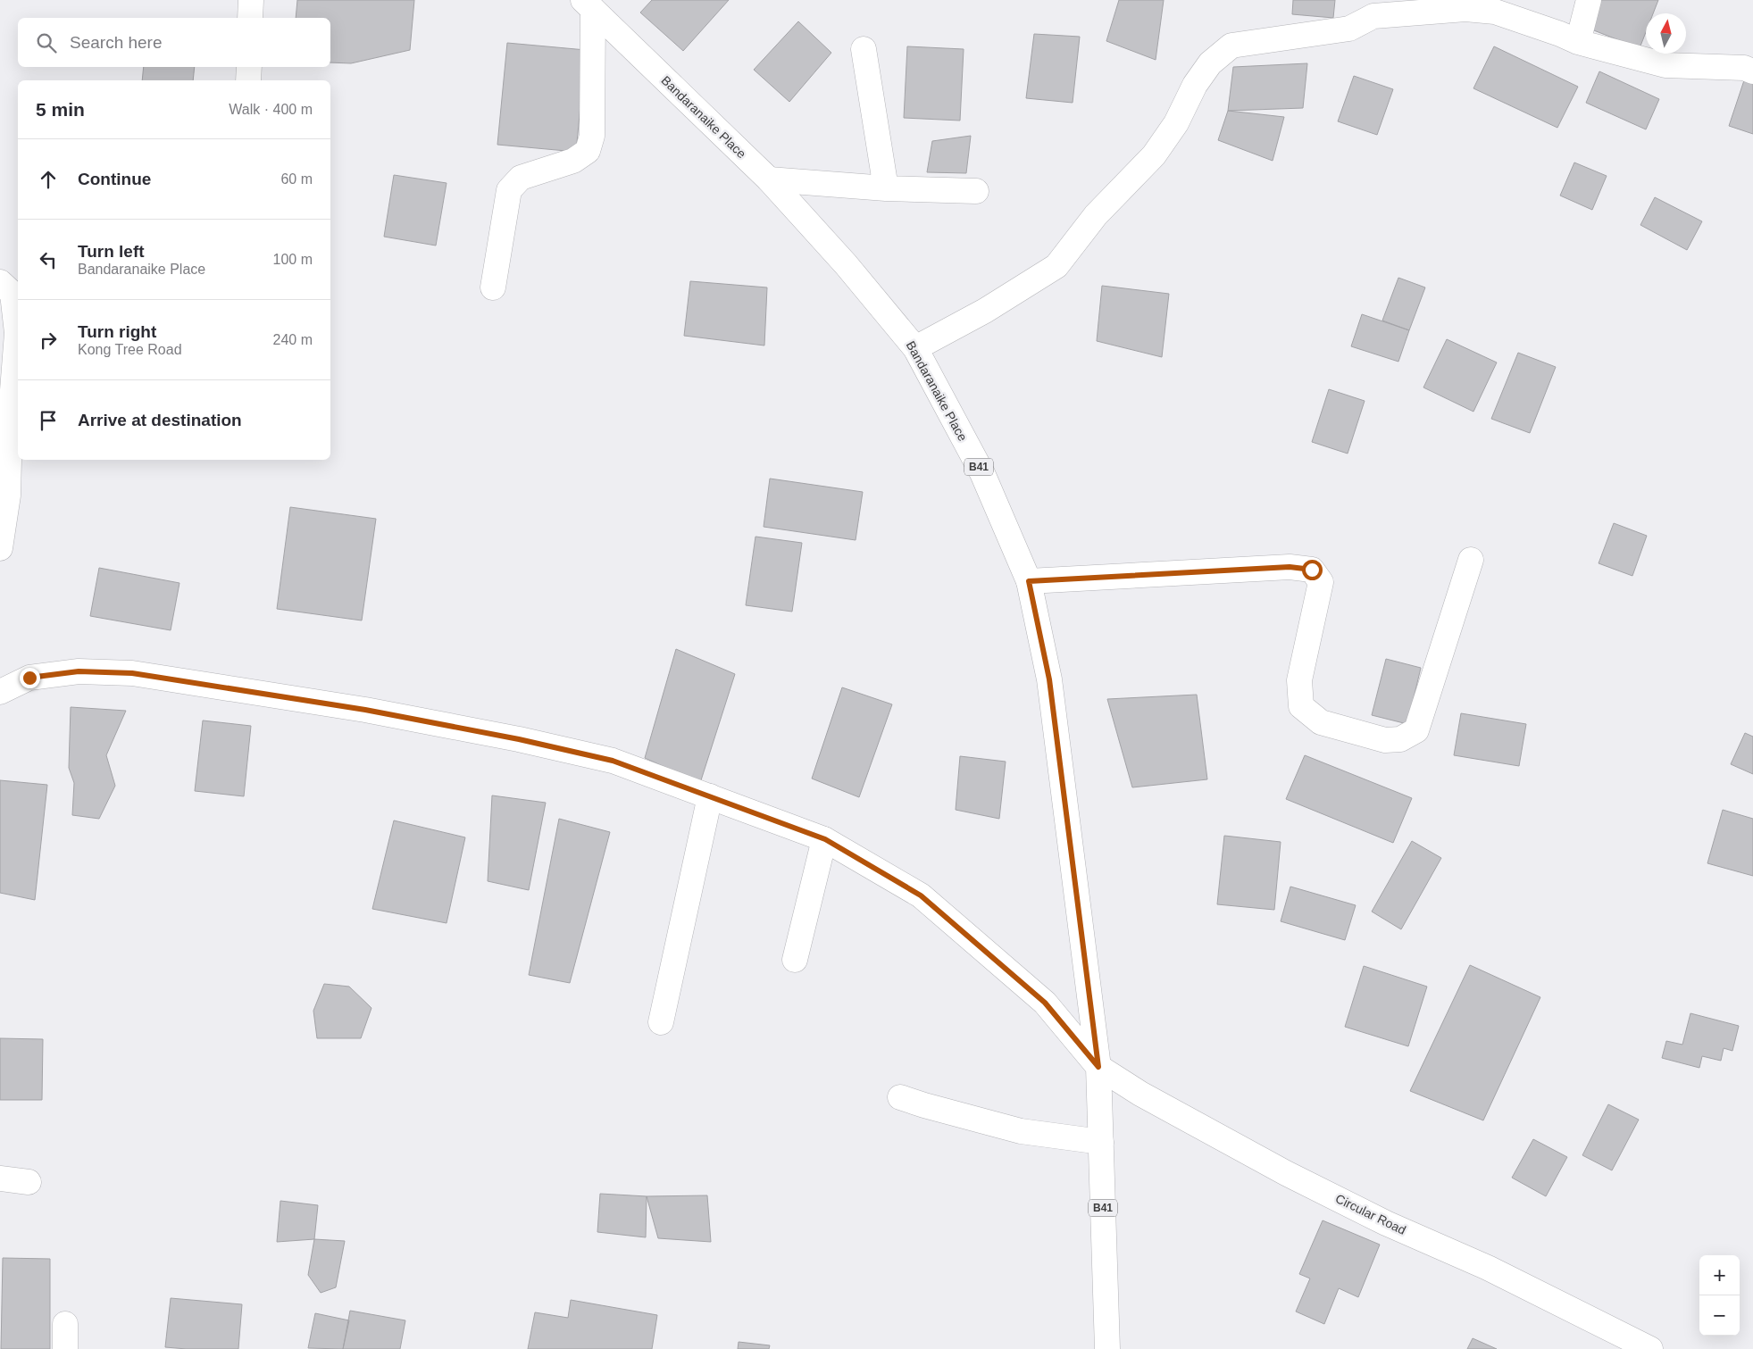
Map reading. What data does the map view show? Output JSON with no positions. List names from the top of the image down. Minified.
{"streets":{"street":["Bandaranaike Place","B41","Circular Road"]},"crossings":[["Bandaranaike Place","Circular Road"]],"north":"top","page":{"search":"Search here","heading":["5 min","Walk · 400 m"],"list":[["Continue","60 m"],["Turn left","Bandaranaike Place","100 m"],["Turn right","Kong Tree Road","240 m"],"Arrive at destination"],"map_buttons":["+","−"]}}
